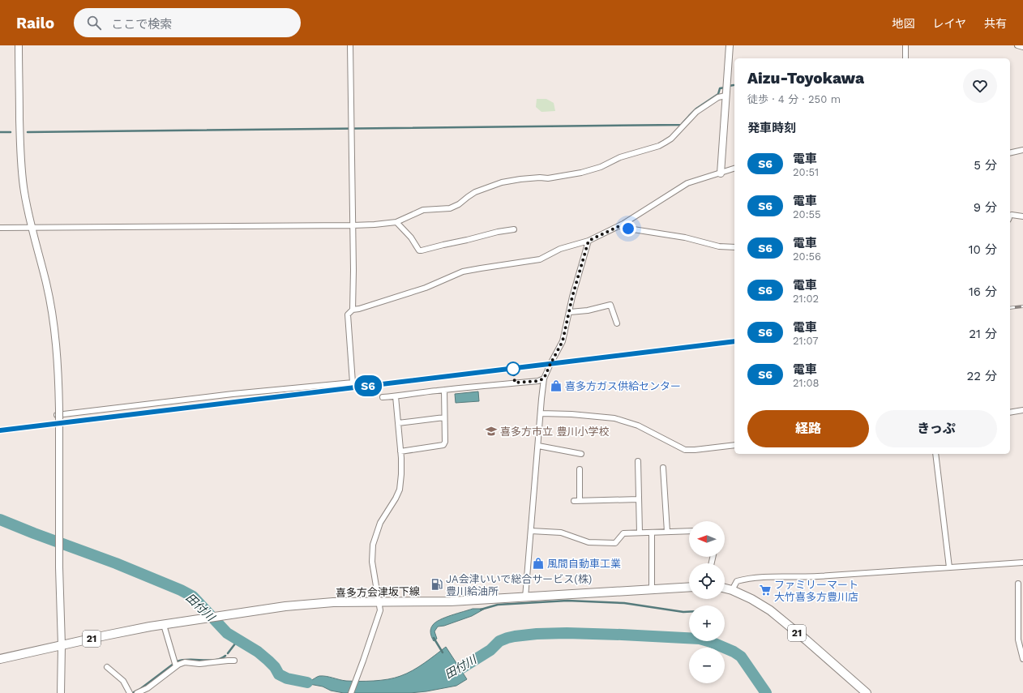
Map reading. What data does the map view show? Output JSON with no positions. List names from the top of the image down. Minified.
{"streets":{"main road":["喜多方会津坂下線","21"]},"crossings":[["喜多方会津坂下線","21"]],"water":["田付川"],"places":{"shop":["喜多方ガス供給センター","風間自動車工業"],"school or university":["喜多方市立 豊川小学校"],"fuel station":["JA会津いいで総合サービス(株) 豊川給油所"],"supermarket":["ファミリーマート 大竹喜多方豊川店"]},"north":"left","page":{"header":"Railo","search":"ここで検索","nav":["地図","レイヤ","共有"],"on_map":"S6","heading":[["Aizu-Toyokawa","徒歩 · 4 分 · 250 m"],"発車時刻"],"list":[{"mark":"S6","name":"電車","note":"20:51","value":"5 分"},{"mark":"S6","name":"電車","note":"20:55","value":"9 分"},{"mark":"S6","name":"電車","note":"20:56","value":"10 分"},{"mark":"S6","name":"電車","note":"21:02","value":"16 分"},{"mark":"S6","name":"電車","note":"21:07","value":"21 分"},{"mark":"S6","name":"電車","note":"21:08","value":"22 分"}],"buttons":["経路","きっぷ"],"map_buttons":["+","−"]}}
